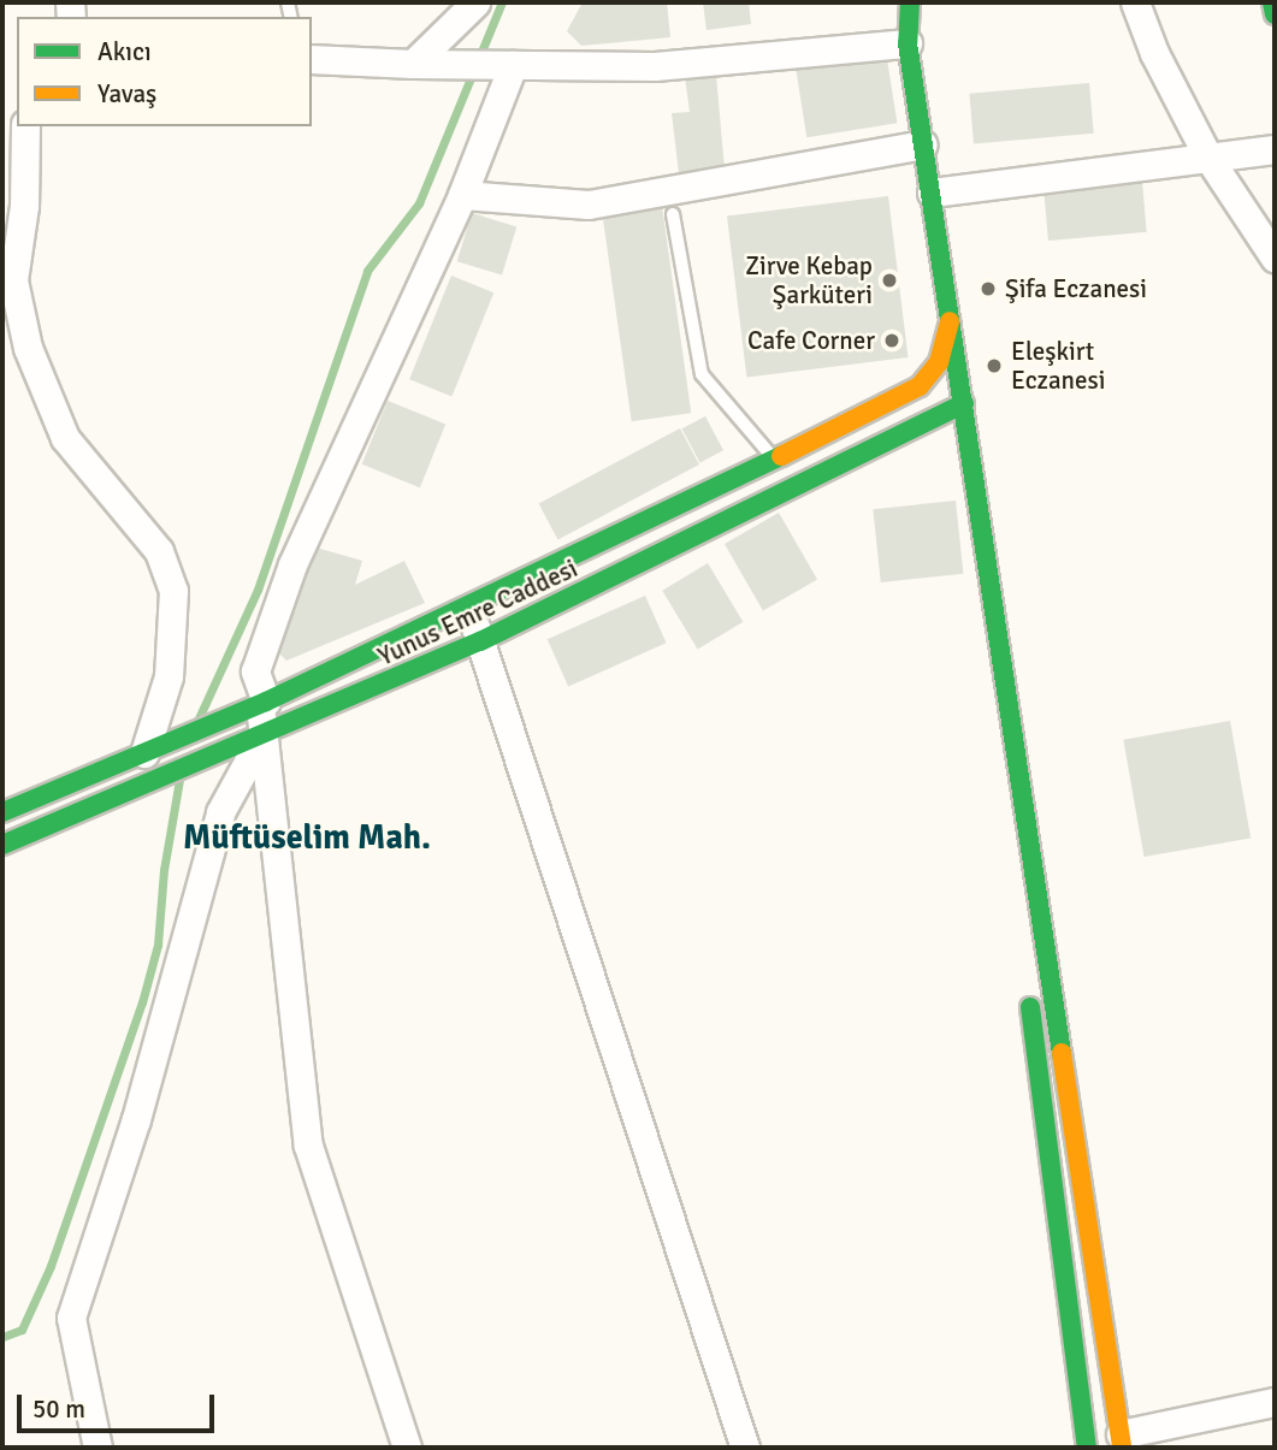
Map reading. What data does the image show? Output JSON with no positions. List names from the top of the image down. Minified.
{"streets":{"street":["Yunus Emre Caddesi"]},"districts":["Müftüselim Mah."],"places":["Zirve Kebap Şarküteri","Şifa Eczanesi","Cafe Corner","Eleşkirt Eczanesi"],"legend":["Akıcı","Yavaş"],"scale_bar":"50 m"}
